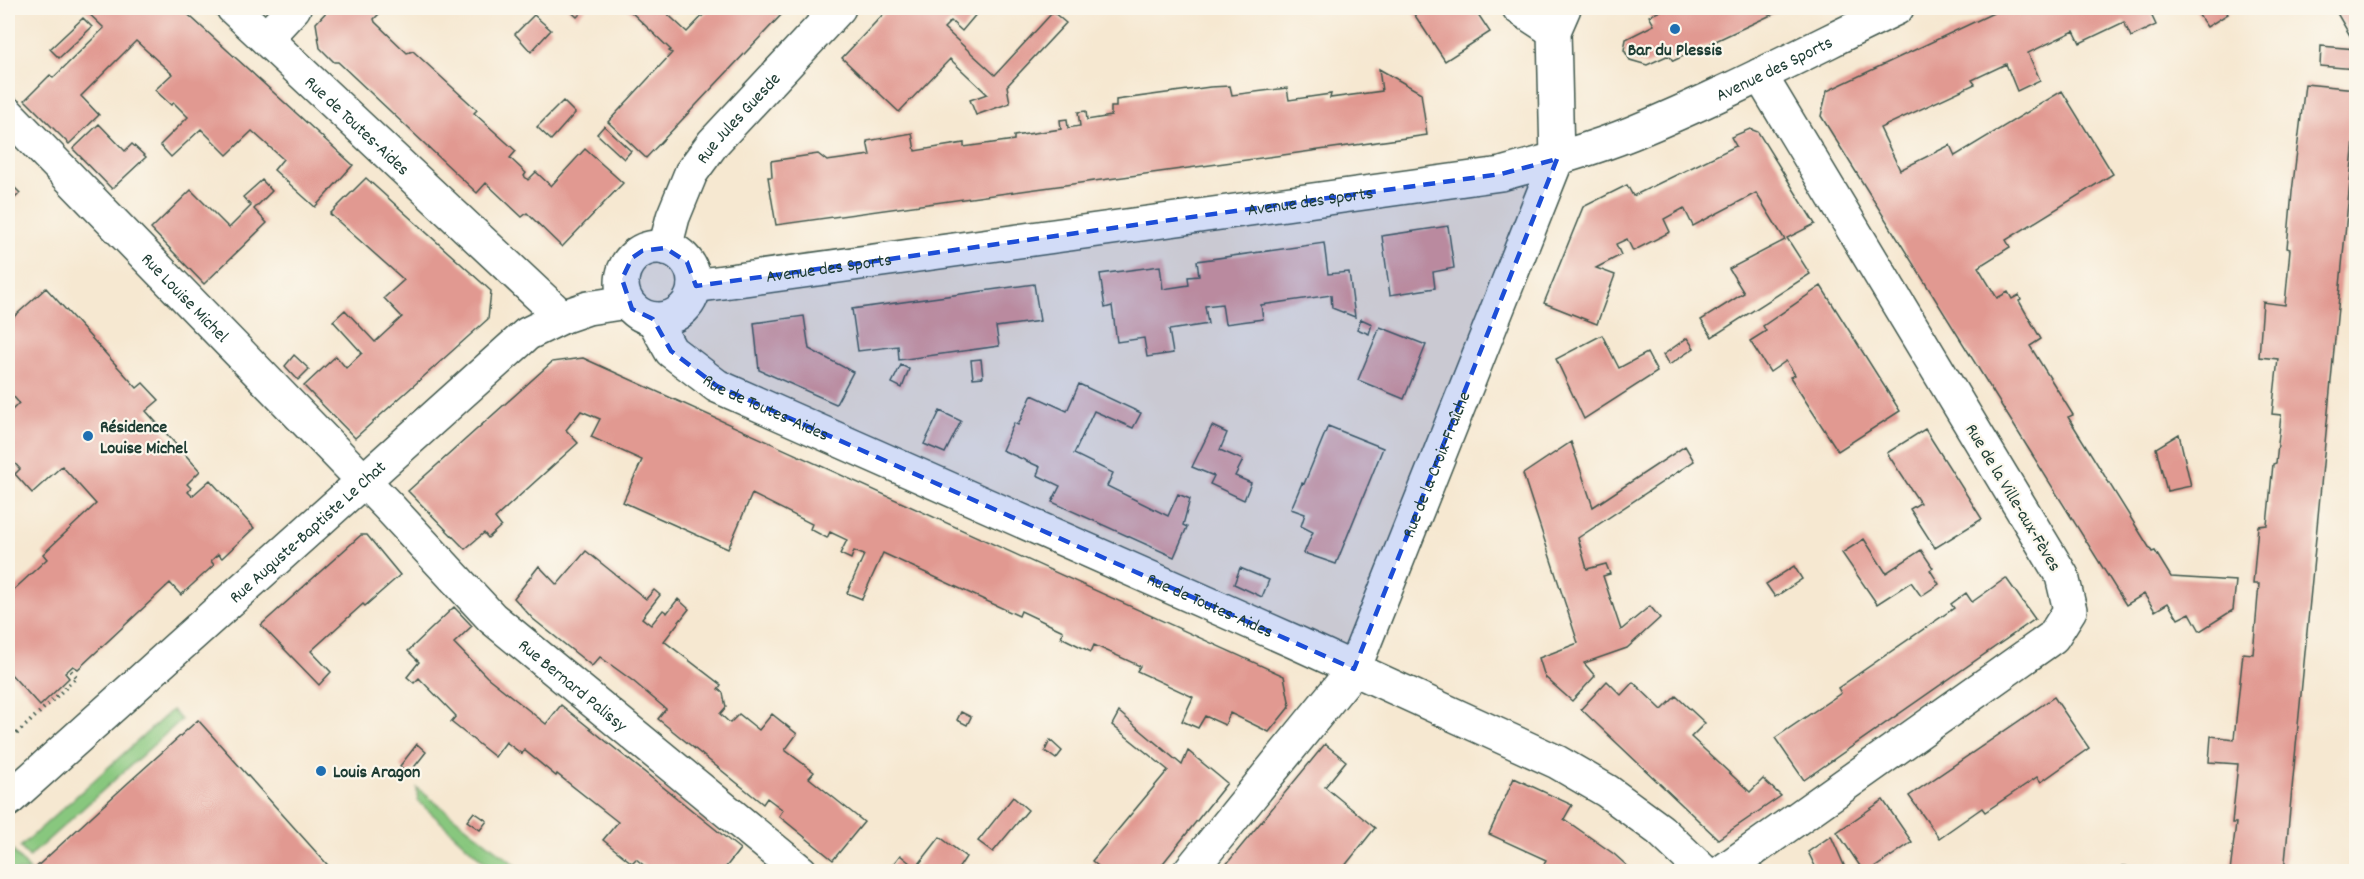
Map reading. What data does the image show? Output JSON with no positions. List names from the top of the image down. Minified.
{"streets":{"street":["Avenue des Sports","Rue Jules Guesde","Rue de Toutes-Aides","Rue Louise Michel","Rue de la Croix-Fraîche","Rue de la Ville-aux-Fèves","Rue Auguste-Baptiste Le Chat","Rue Bernard Palissy"]},"crossings":[["Avenue des Sports","Rue Jules Guesde"],["Avenue des Sports","Rue de Toutes-Aides"],["Avenue des Sports","Rue de la Croix-Fraîche"],["Avenue des Sports","Rue de la Ville-aux-Fèves"],["Avenue des Sports","Rue Auguste-Baptiste Le Chat"],["Rue Jules Guesde","Rue de Toutes-Aides"],["Rue Jules Guesde","Rue Auguste-Baptiste Le Chat"],["Rue de Toutes-Aides","Rue de la Croix-Fraîche"],["Rue de Toutes-Aides","Rue Auguste-Baptiste Le Chat"],["Rue Louise Michel","Rue Auguste-Baptiste Le Chat"],["Rue Louise Michel","Rue Bernard Palissy"],["Rue Auguste-Baptiste Le Chat","Rue Bernard Palissy"]],"places":["Bar du Plessis","Résidence Louise Michel","Louis Aragon"]}
